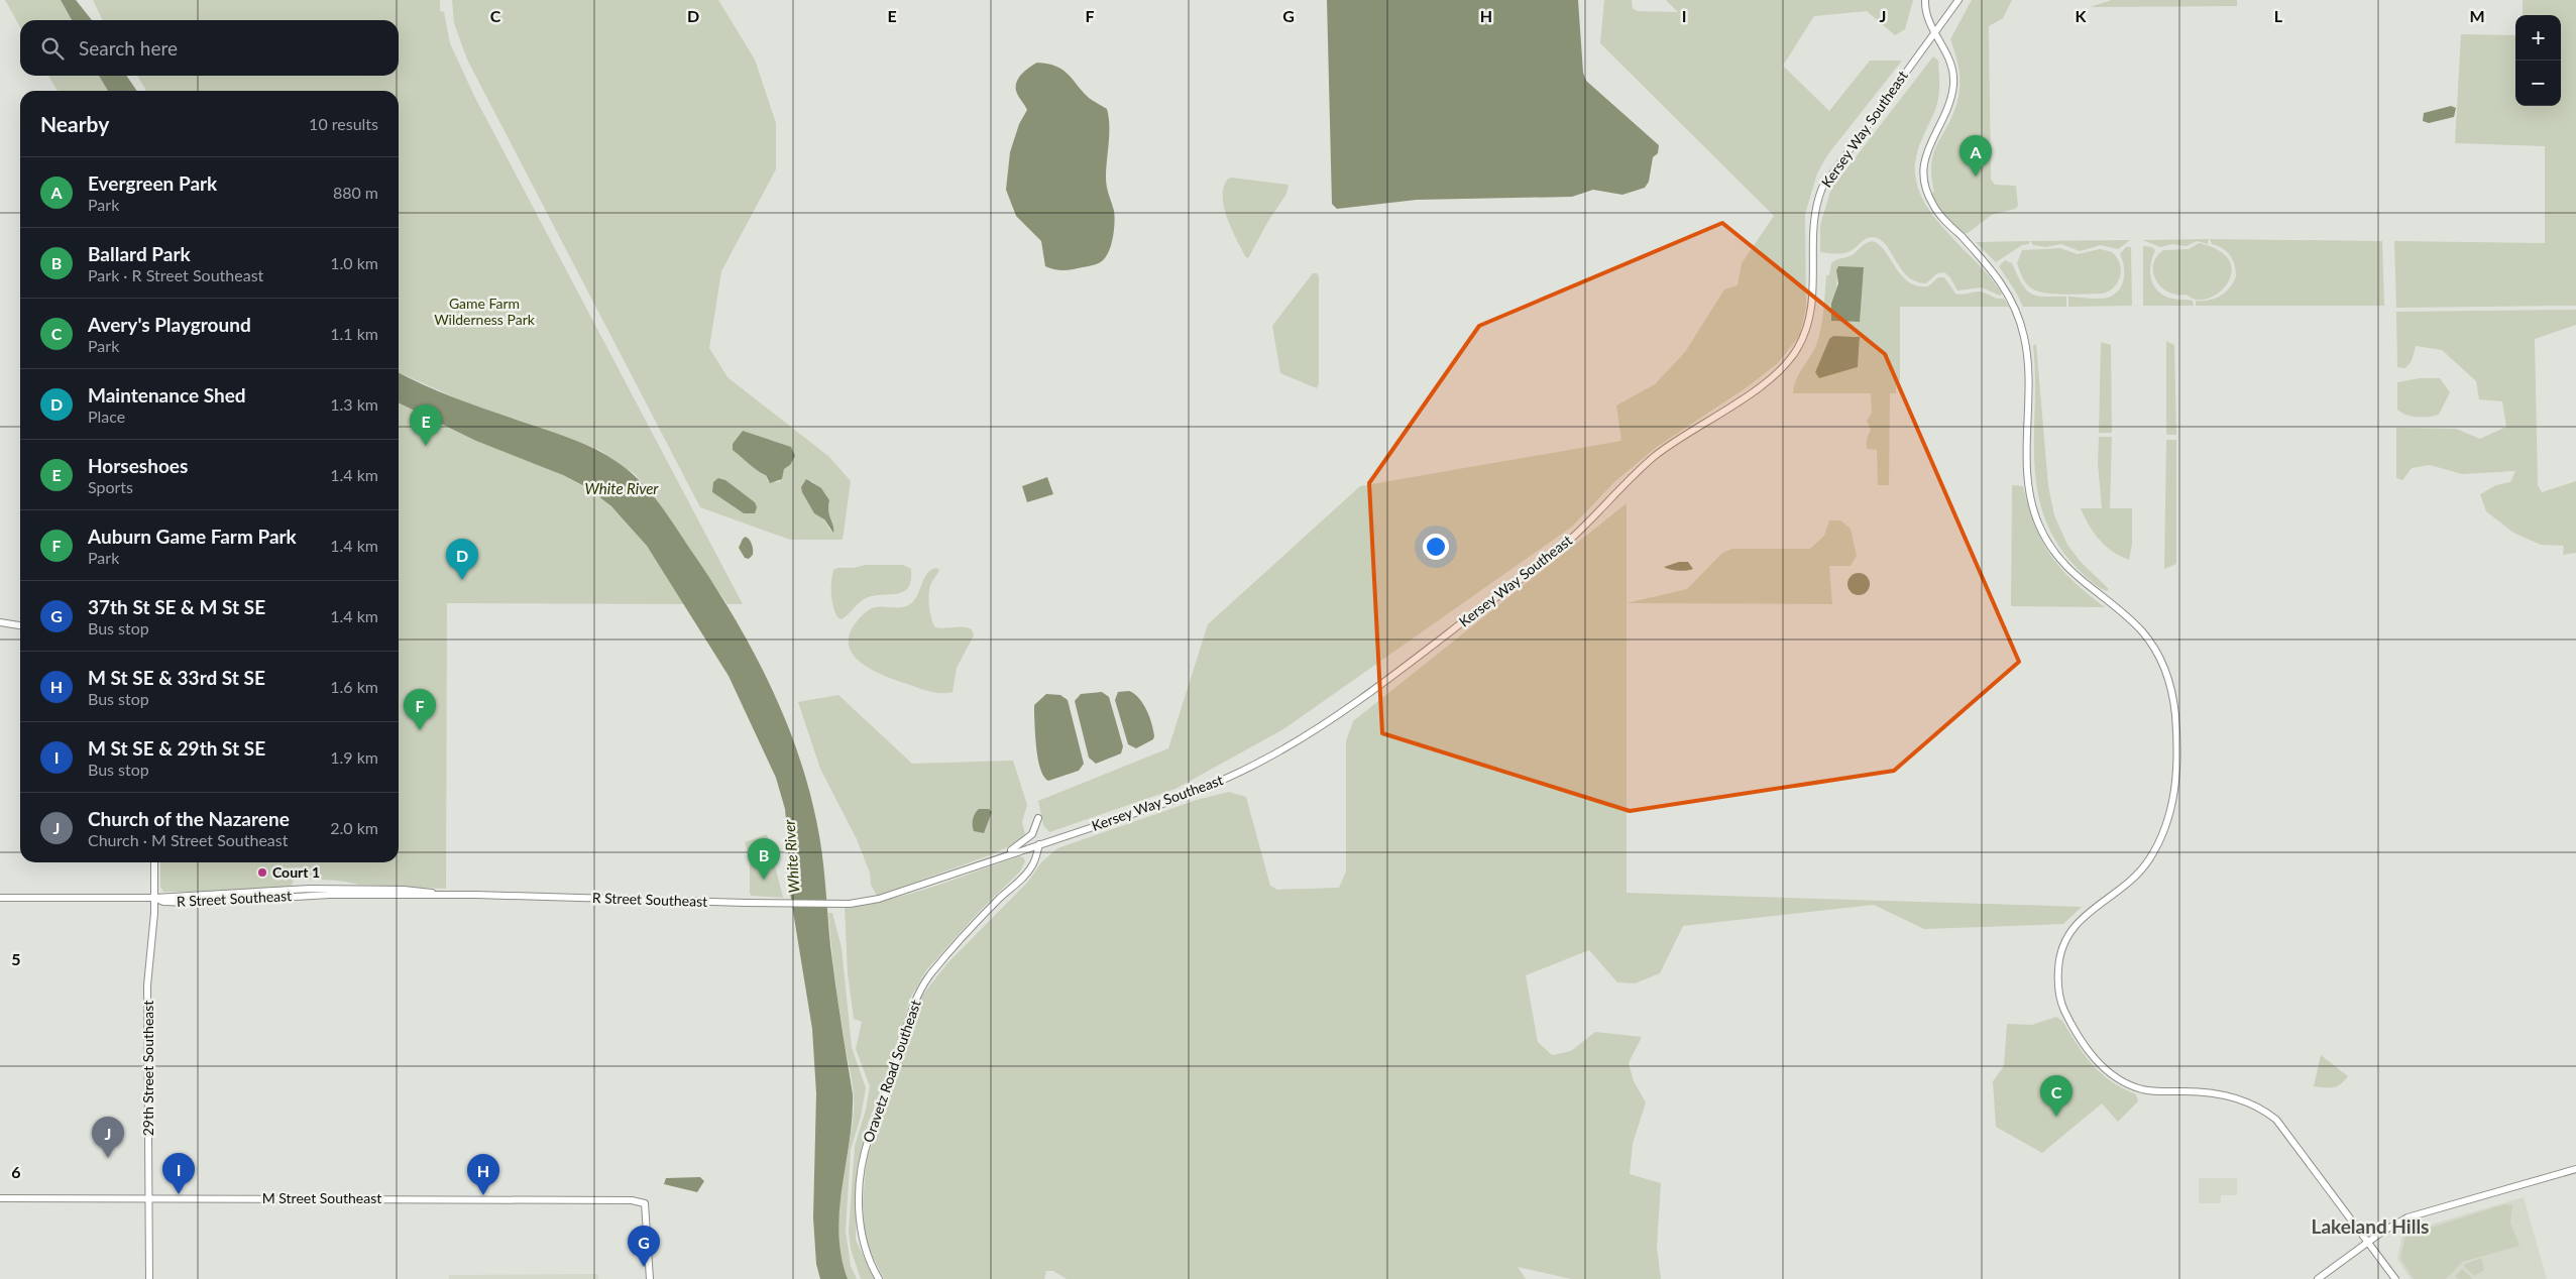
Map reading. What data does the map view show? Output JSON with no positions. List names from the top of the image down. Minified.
{"streets":{"street":["Kersey Way Southeast","R Street Southeast","29th Street Southeast","Oravetz Road Southeast","M Street Southeast"]},"crossings":[["Kersey Way Southeast","R Street Southeast"],["Kersey Way Southeast","Oravetz Road Southeast"],["R Street Southeast","29th Street Southeast"],["29th Street Southeast","M Street Southeast"]],"districts":["Lakeland Hills"],"water":["White River"],"parks":["Game Farm Wilderness Park"],"places":["Court 1"],"page":{"map_buttons":["+","−"],"search":"Search here","heading":["Nearby","10 results"],"pins":["A","E","D","F","B","C","J","I","H","G"],"list":[{"mark":"A","name":"Evergreen Park","note":"Park","value":"880 m"},{"mark":"B","name":"Ballard Park","note":"Park · R Street Southeast","value":"1.0 km"},{"mark":"C","name":"Avery's Playground","note":"Park","value":"1.1 km"},{"mark":"D","name":"Maintenance Shed","note":"Place","value":"1.3 km"},{"mark":"E","name":"Horseshoes","note":"Sports","value":"1.4 km"},{"mark":"F","name":"Auburn Game Farm Park","note":"Park","value":"1.4 km"},{"mark":"G","name":"37th St SE & M St SE","note":"Bus stop","value":"1.4 km"},{"mark":"H","name":"M St SE & 33rd St SE","note":"Bus stop","value":"1.6 km"},{"mark":"I","name":"M St SE & 29th St SE","note":"Bus stop","value":"1.9 km"},{"mark":"J","name":"Church of the Nazarene","note":"Church · M Street Southeast","value":"2.0 km"}]},"grid":{"columns":["C","D","E","F","G","H","I","J","K","L","M"],"rows":["5","6"]}}
